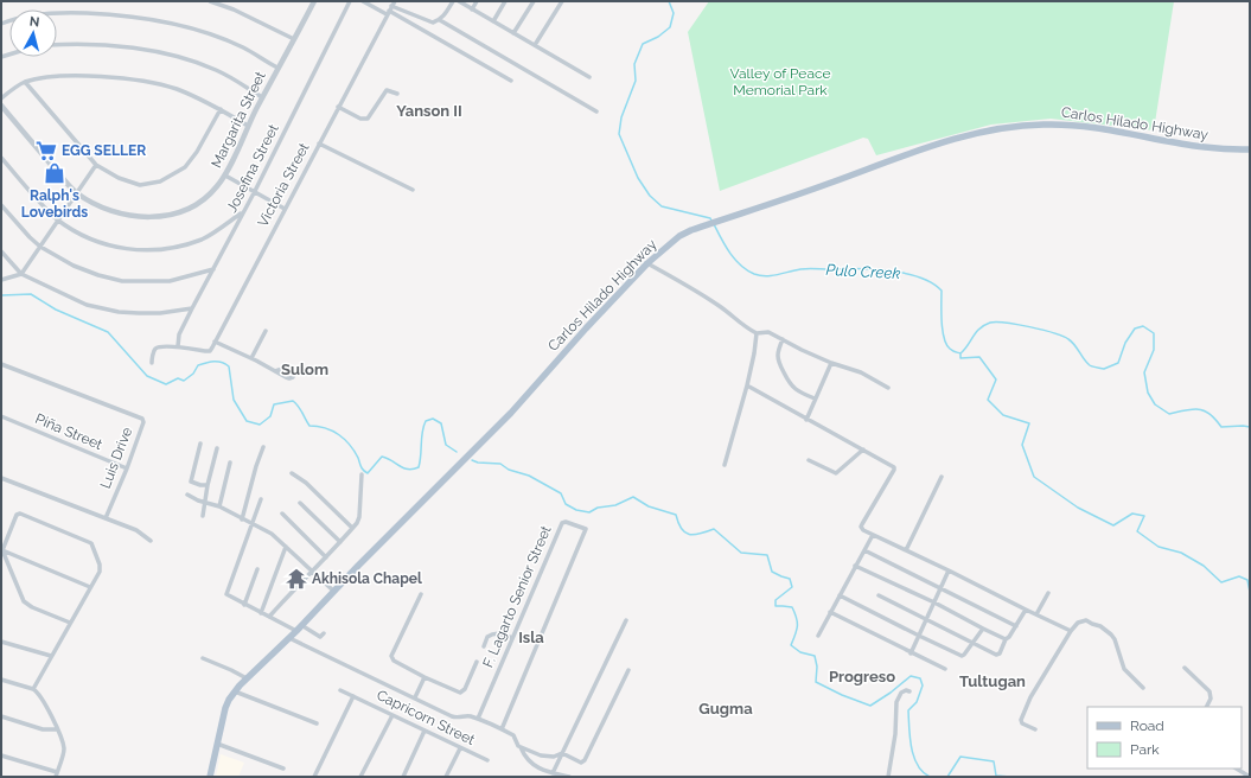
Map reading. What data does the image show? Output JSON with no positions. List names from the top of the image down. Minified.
{"streets":{"main road":["Carlos Hilado Highway"],"street":["Margarita Street","Josefina Street","Victoria Street","Piña Street","Luis Drive","F. Lagarto Senior Street","Capricorn Street"]},"crossings":[["Piña Street","Luis Drive"]],"districts":["Yanson II","Sulom","Isla","Progreso","Tultugan","Gugma"],"water":["Pulo Creek"],"parks":["Valley of Peace Memorial Park"],"places":{"supermarket":["EGG SELLER"],"shop":["Ralph's Lovebirds"],"temple":["Akhisola Chapel"]},"legend":["Road","Park"],"north":"top"}
